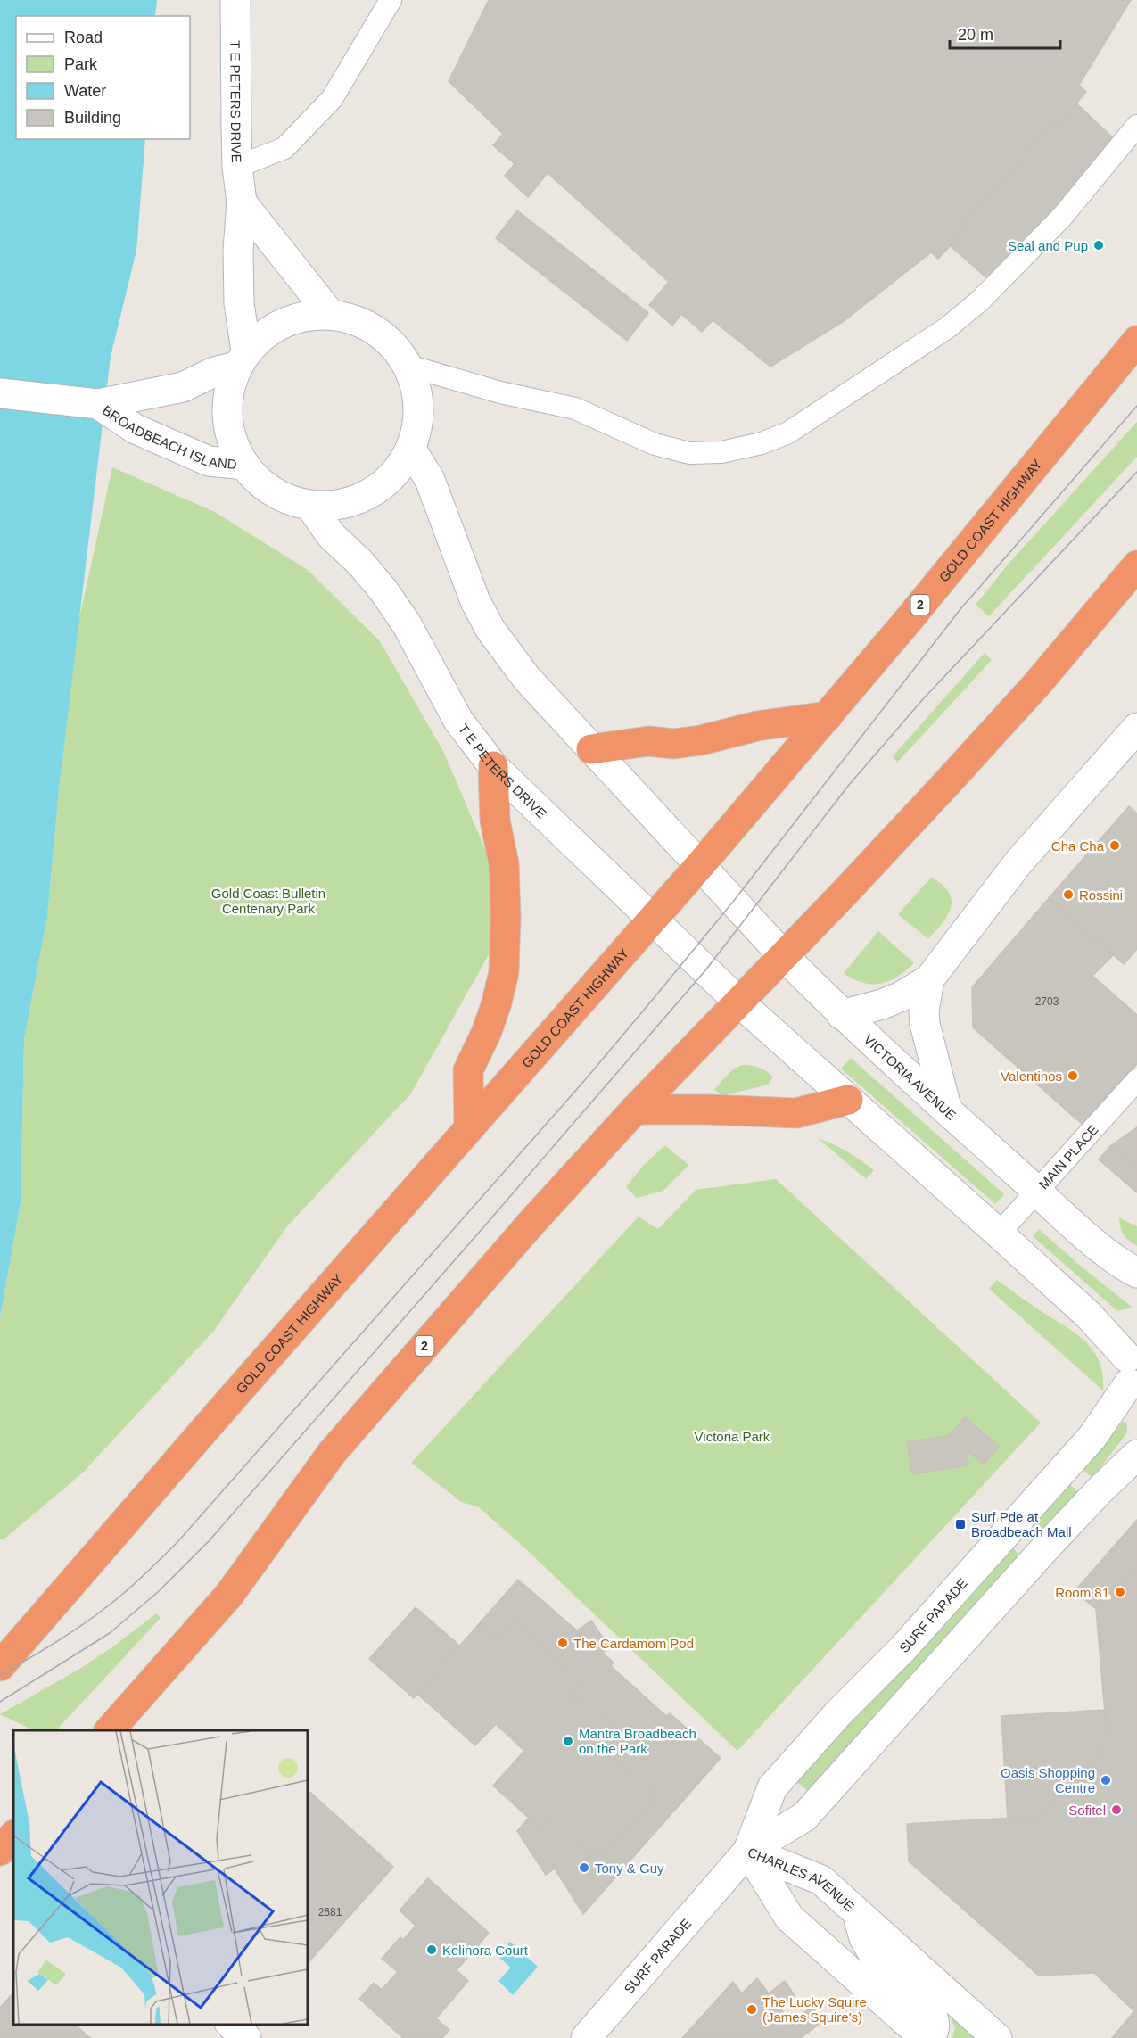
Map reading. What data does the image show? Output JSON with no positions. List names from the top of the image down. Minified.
{"streets":{"highway":["GOLD COAST HIGHWAY","2"],"street":["T E PETERS DRIVE","BROADBEACH ISLAND","VICTORIA AVENUE","SURF PARADE","CHARLES AVENUE"],"lane":["MAIN PLACE"]},"crossings":[["T E PETERS DRIVE","BROADBEACH ISLAND"],["T E PETERS DRIVE","GOLD COAST HIGHWAY"],["T E PETERS DRIVE","2"],["GOLD COAST HIGHWAY","VICTORIA AVENUE"],["2","VICTORIA AVENUE"],["VICTORIA AVENUE","MAIN PLACE"],["SURF PARADE","CHARLES AVENUE"]],"parks":["Gold Coast Bulletin Centenary Park","Victoria Park"],"places":{"other":["Seal and Pup","Cha Cha","Rossini","Valentinos","Room 81","The Cardamom Pod","Mantra Broadbeach on the Park","Oasis Shopping Centre","Sofitel","Tony & Guy","Kelinora Court","The Lucky Squire (James Squire's)"],"transit":["Surf Pde at Broadbeach Mall"]},"house_numbers":["2703","2681"],"legend":["Road","Park","Water","Building"],"scale_bar":"20 m"}
